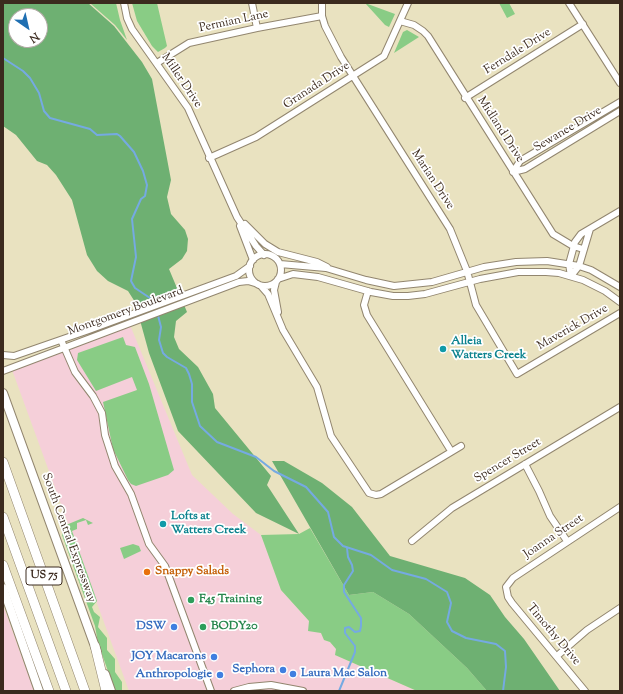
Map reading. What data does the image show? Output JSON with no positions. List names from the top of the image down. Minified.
{"streets":{"highway":["US 75"],"main road":["South Central Expressway"],"street":["Permian Lane","Ferndale Drive","Miller Drive","Granada Drive","Midland Drive","Sewanee Drive","Marian Drive","Montgomery Boulevard","Maverick Drive","Spencer Street","Joanna Street","Timothy Drive"]},"crossings":[["Permian Lane","Miller Drive"],["Permian Lane","Marian Drive"],["Ferndale Drive","Midland Drive"],["Miller Drive","Granada Drive"],["Miller Drive","Montgomery Boulevard"],["Granada Drive","Midland Drive"],["Granada Drive","Marian Drive"],["Midland Drive","Sewanee Drive"],["Marian Drive","Maverick Drive"],["Joanna Street","Timothy Drive"]],"places":["Alleia Watters Creek","Lofts at Watters Creek","Snappy Salads","F45 Training","DSW","BODY20","JOY Macarons","Sephora","Laura Mac Salon","Anthropologie"],"north":"bottom right"}
